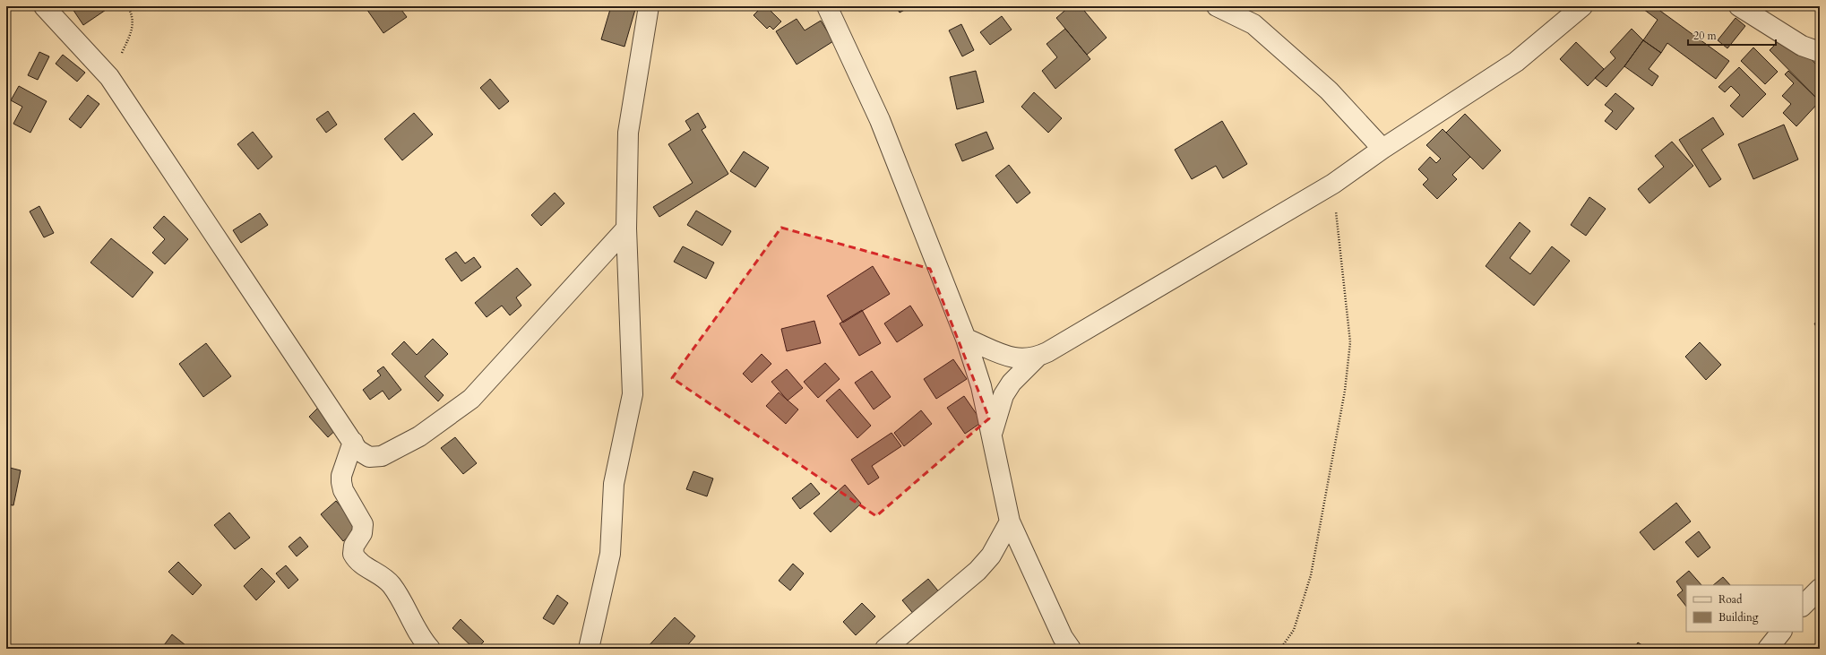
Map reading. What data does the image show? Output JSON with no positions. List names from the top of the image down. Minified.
{"legend":["Road","Building"],"scale_bar":"20 m"}
